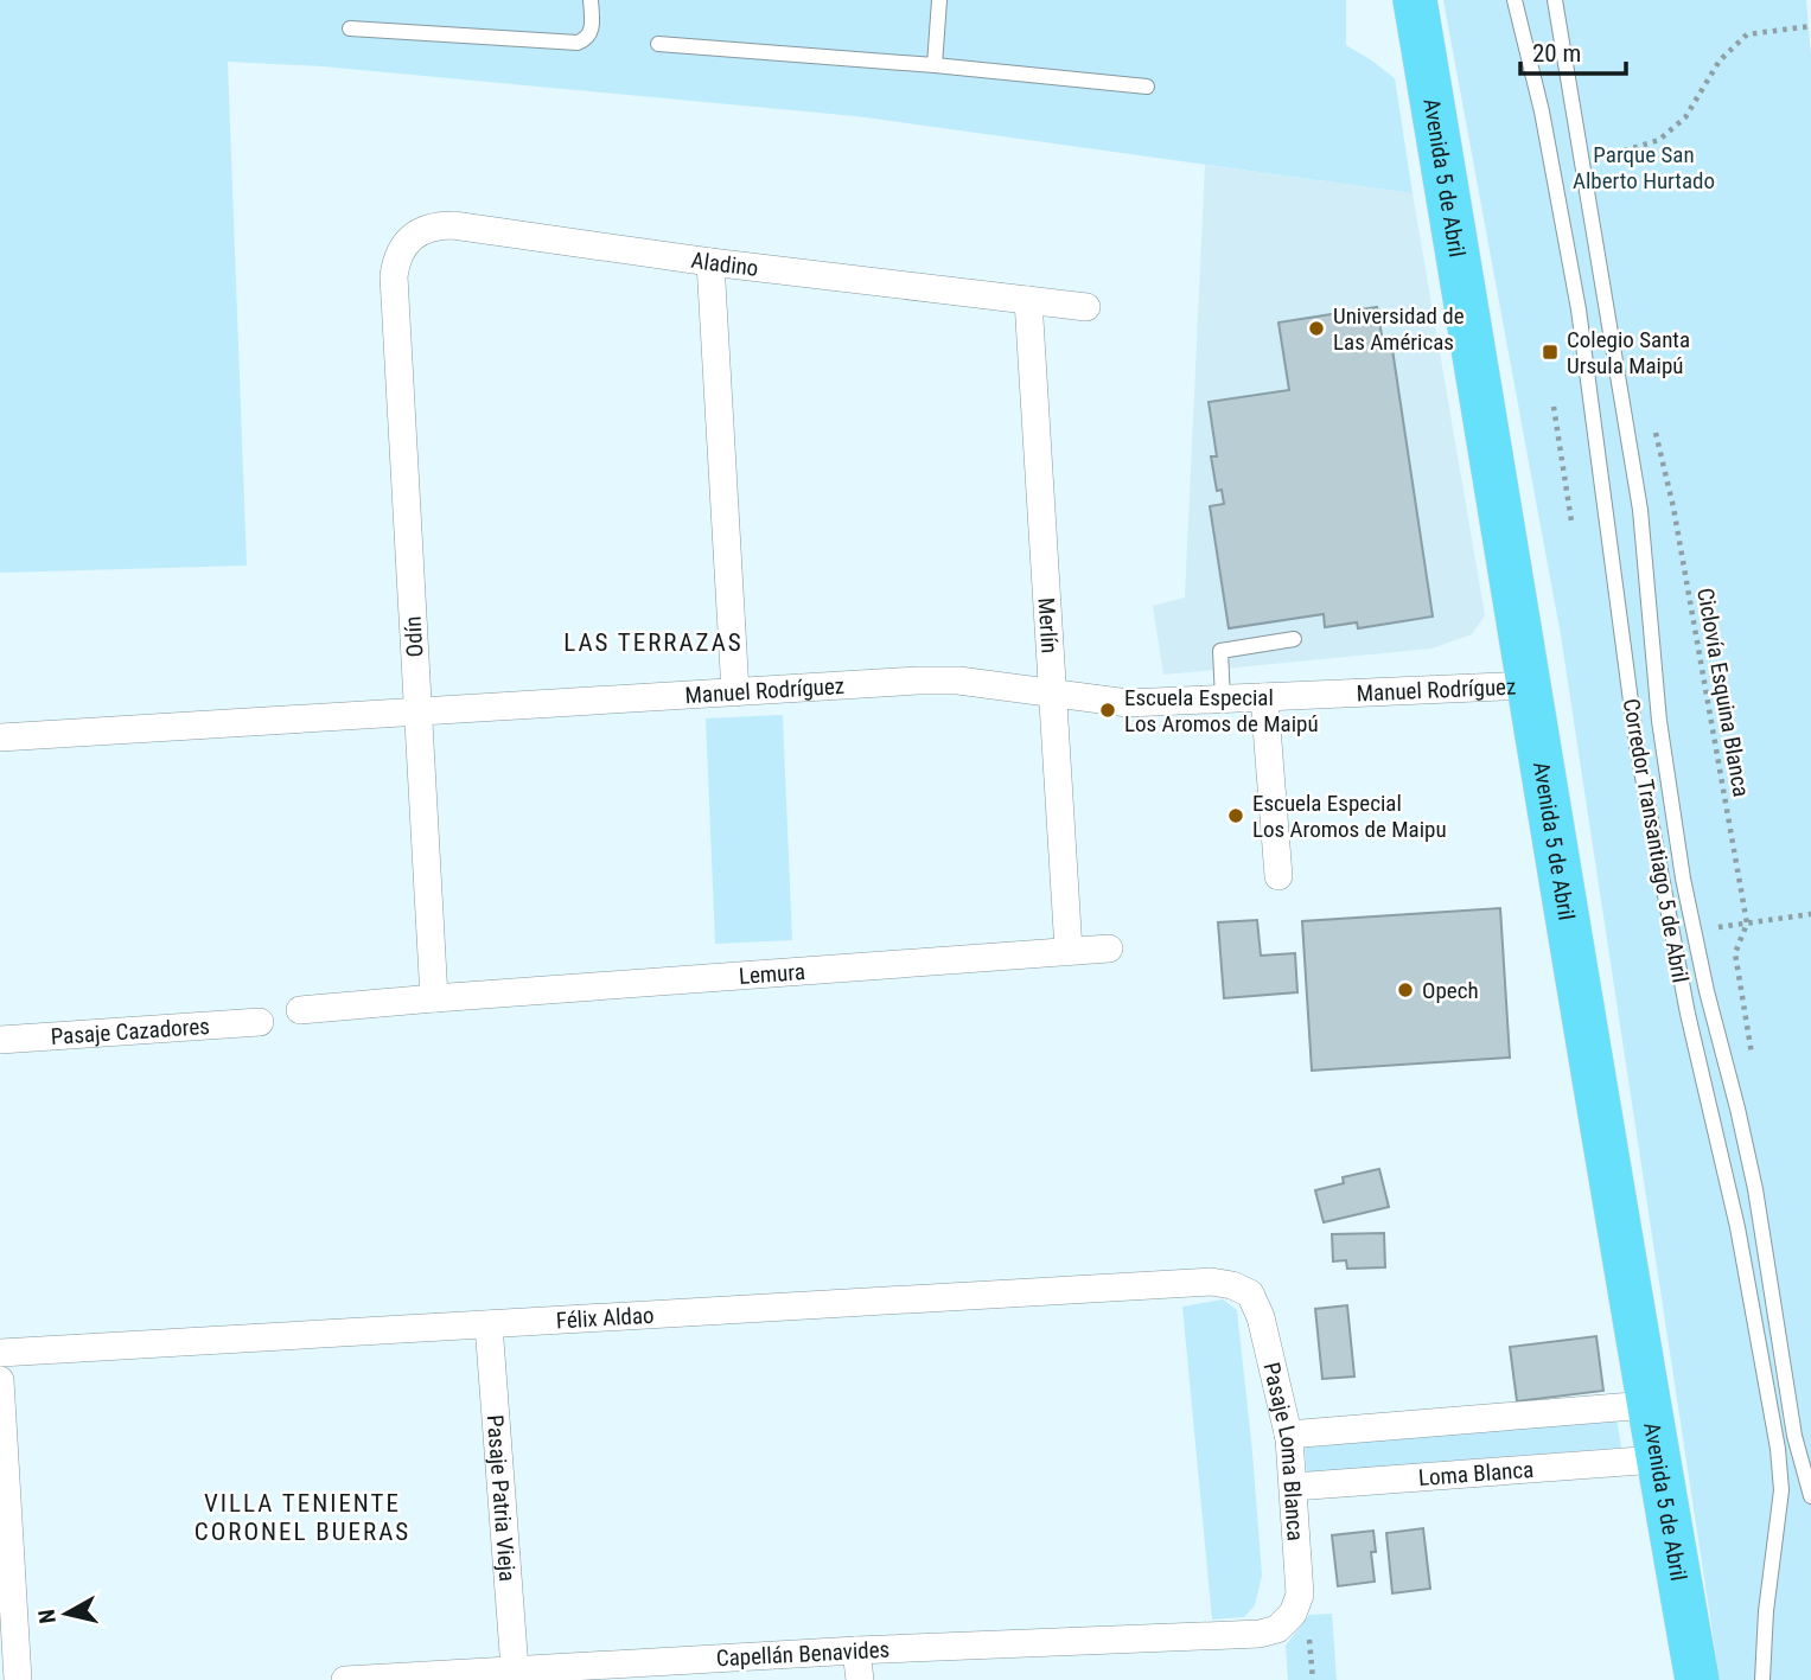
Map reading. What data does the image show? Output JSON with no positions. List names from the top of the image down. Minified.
{"streets":{"main road":["Avenida 5 de Abril"],"street":["Aladino","Merlín","Odín","Manuel Rodríguez","Lemura","Pasaje Cazadores","Félix Aldao","Pasaje Loma Blanca","Loma Blanca","Pasaje Patria Vieja","Capellán Benavides"],"lane":["Corredor Transantiago 5 de Abril"],"path":["Ciclovía Esquina Blanca"]},"crossings":[["Avenida 5 de Abril","Manuel Rodríguez"],["Avenida 5 de Abril","Loma Blanca"],["Aladino","Merlín"],["Aladino","Odín"],["Merlín","Manuel Rodríguez"],["Merlín","Lemura"],["Odín","Manuel Rodríguez"],["Odín","Lemura"],["Félix Aldao","Pasaje Loma Blanca"],["Félix Aldao","Pasaje Patria Vieja"],["Pasaje Loma Blanca","Loma Blanca"],["Pasaje Loma Blanca","Capellán Benavides"],["Pasaje Patria Vieja","Capellán Benavides"]],"districts":["LAS TERRAZAS","VILLA TENIENTE CORONEL BUERAS"],"parks":["Parque San Alberto Hurtado"],"places":{"other":["Universidad de Las Américas","Escuela Especial Los Aromos de Maipú","Escuela Especial Los Aromos de Maipu","Opech"],"transit":["Colegio Santa Ursula Maipú"]},"scale_bar":"20 m","north":"left"}
